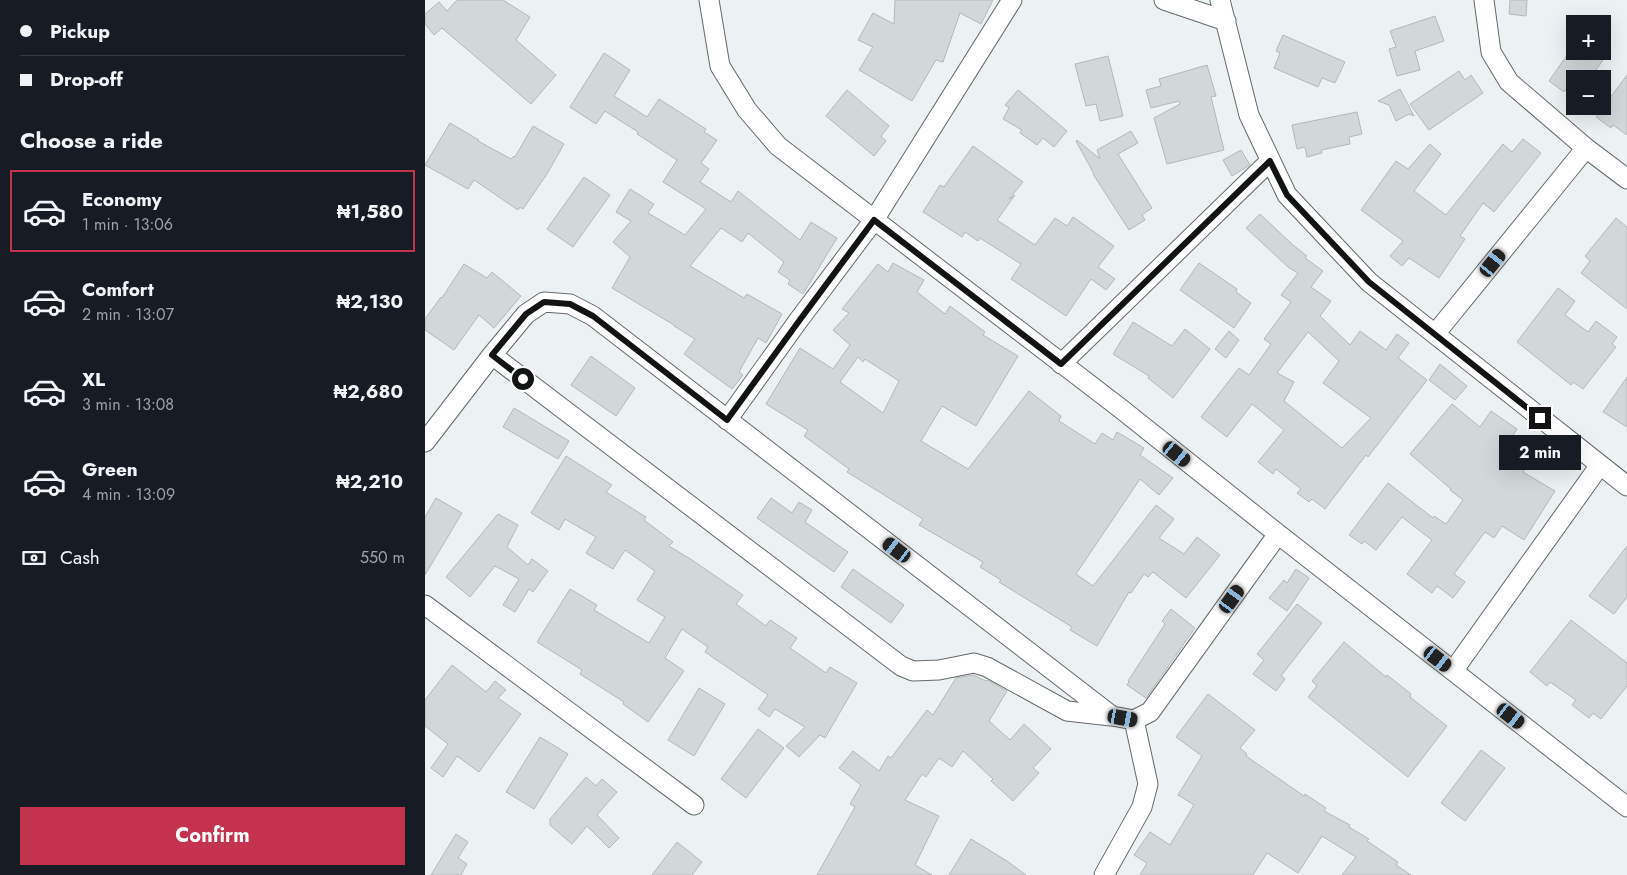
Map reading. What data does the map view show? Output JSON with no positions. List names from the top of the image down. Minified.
{"page":{"banner":["Pickup","Drop-off"],"map_buttons":["+","−"],"heading":"Choose a ride","list":[{"name":"Economy","note":"1 min · 13:06","value":"₦1,580"},{"name":"Comfort","note":"2 min · 13:07","value":"₦2,130"},{"name":"XL","note":"3 min · 13:08","value":"₦2,680"},{"name":"Green","note":"4 min · 13:09","value":"₦2,210"}],"bubble":"2 min","pay":["Cash","550 m"],"buttons":"Confirm"}}
